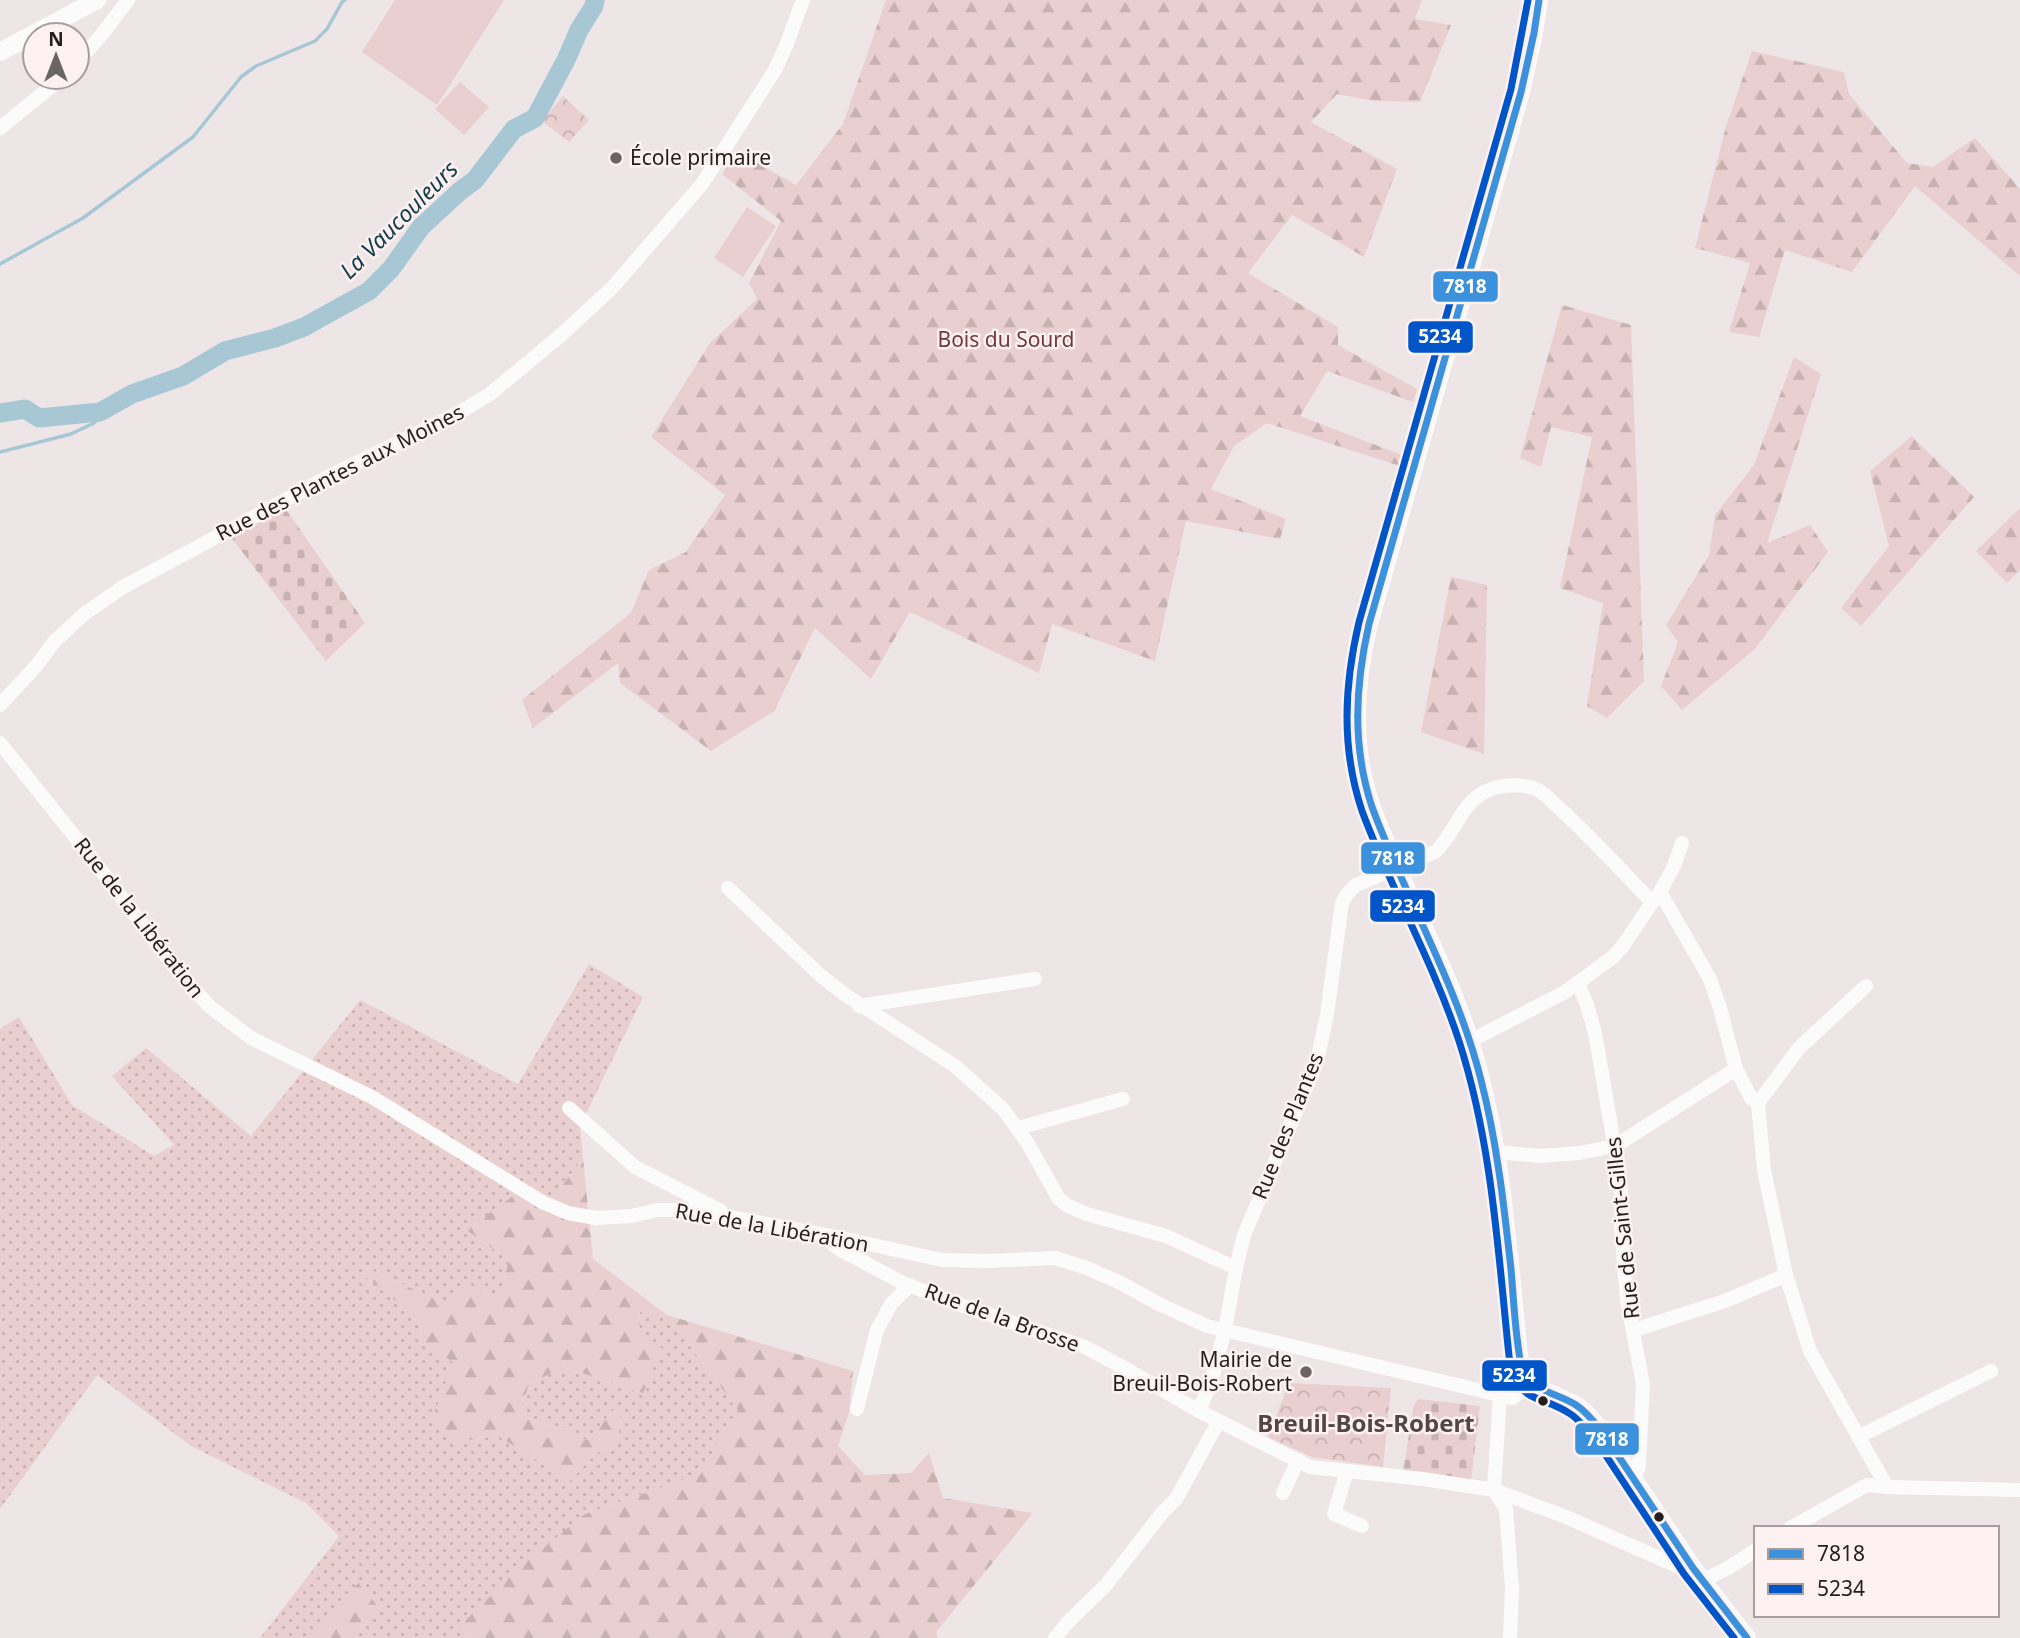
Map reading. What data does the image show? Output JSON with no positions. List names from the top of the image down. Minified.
{"streets":{"street":["Rue des Plantes aux Moines","Rue de la Libération","Rue des Plantes","Rue de Saint-Gilles","Rue de la Brosse"]},"crossings":[["Rue de la Libération","Rue des Plantes"],["Rue de la Libération","Rue de la Brosse"],["Rue des Plantes","Rue de la Brosse"]],"districts":["Breuil-Bois-Robert"],"water":["La Vaucouleurs"],"parks":["Bois du Sourd"],"places":["École primaire","Mairie de Breuil-Bois-Robert"],"lines":["transit line 7818","transit line 5234"],"legend":["7818","5234"],"north":"top"}
